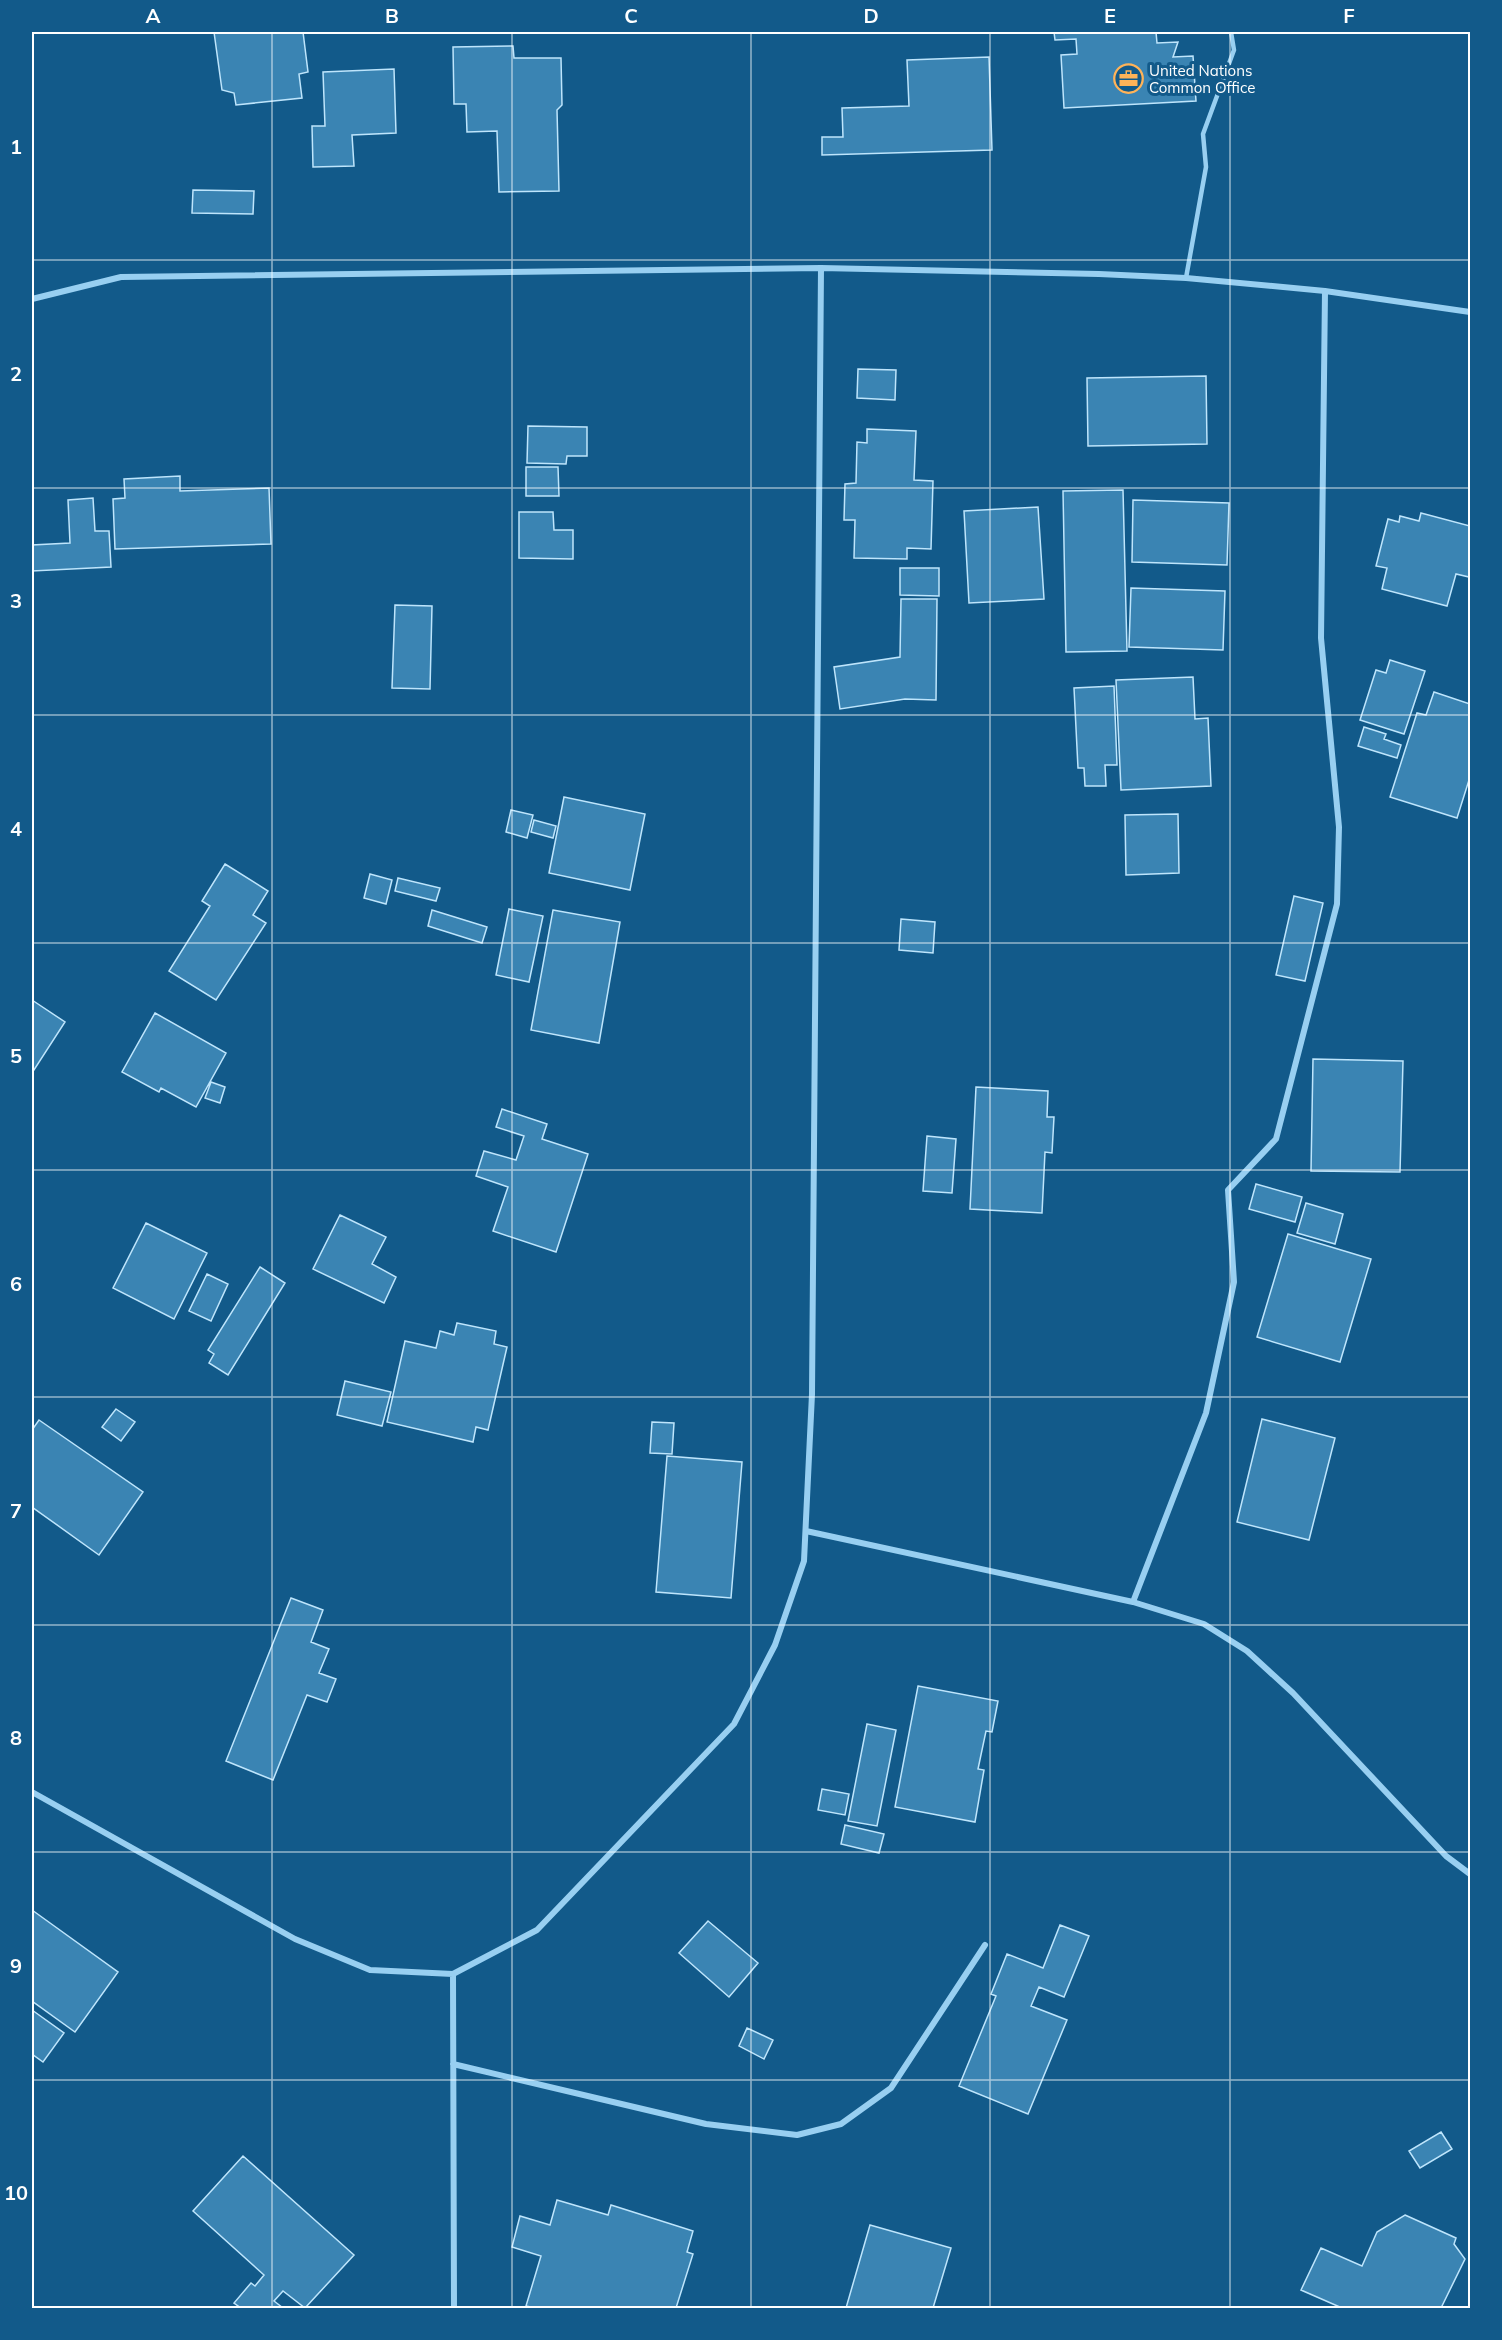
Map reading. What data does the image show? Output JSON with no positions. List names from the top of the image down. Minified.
{"places":{"office":["United Nations Common Office"]},"grid":{"columns":["A","B","C","D","E","F"],"rows":["1","2","3","4","5","6","7","8","9","10"]}}
